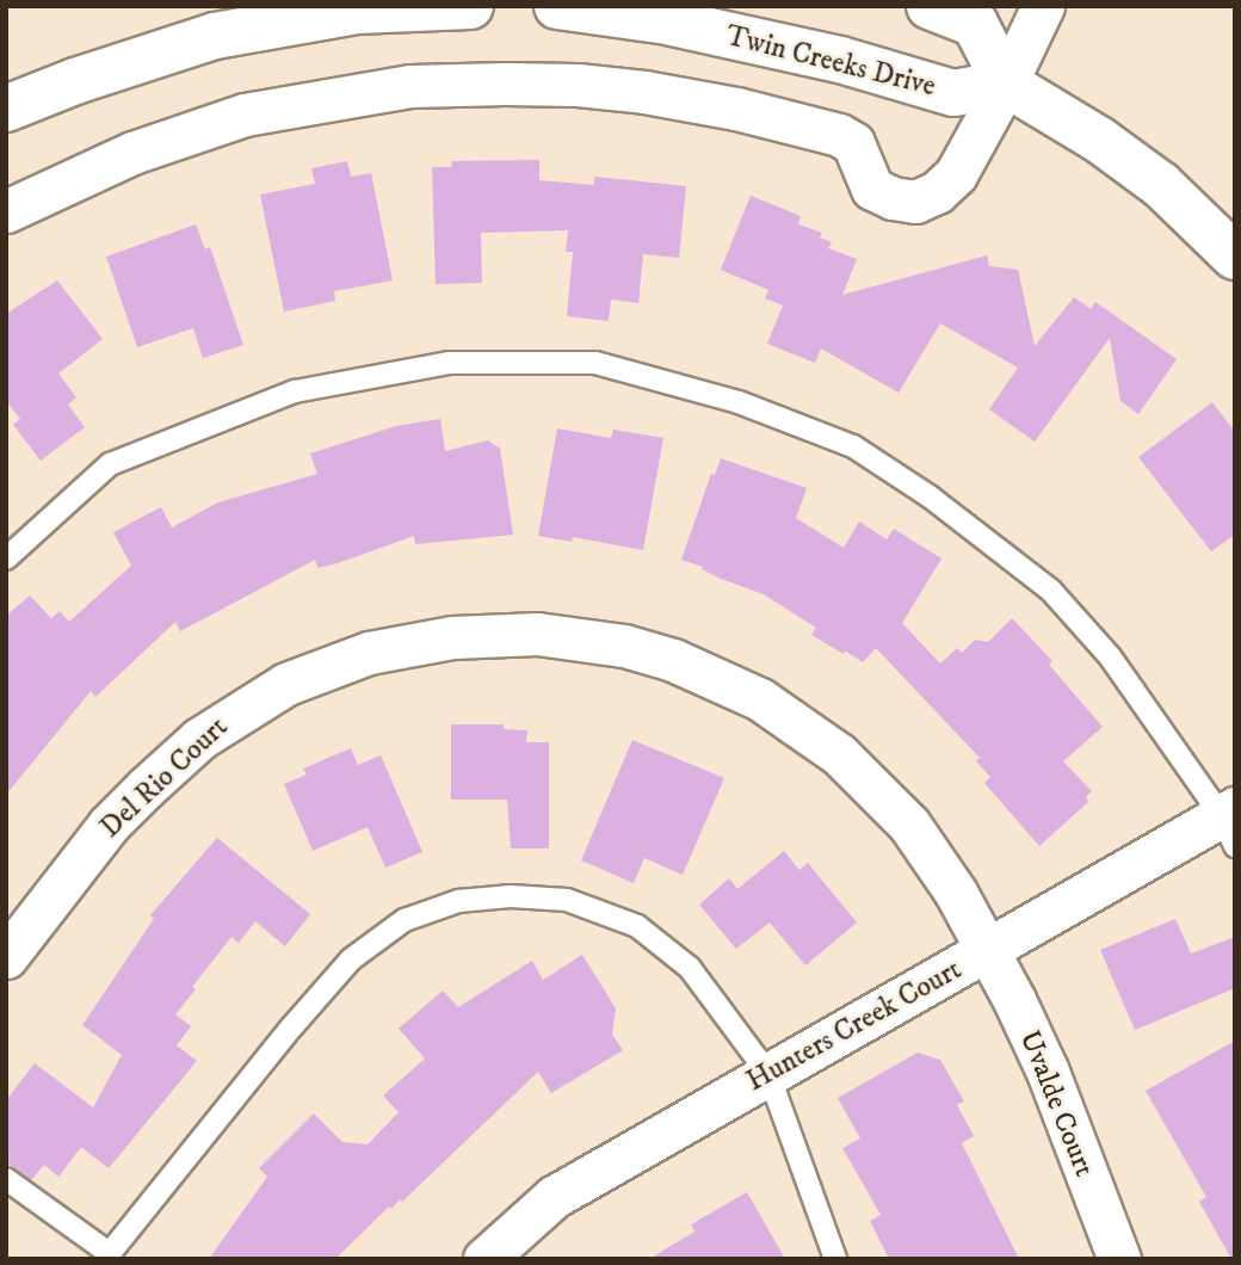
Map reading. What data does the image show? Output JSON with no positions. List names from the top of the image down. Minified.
{"streets":{"street":["Twin Creeks Drive","Del Rio Court","Hunters Creek Court","Uvalde Court"]},"crossings":[["Del Rio Court","Hunters Creek Court"],["Del Rio Court","Uvalde Court"],["Hunters Creek Court","Uvalde Court"]]}
